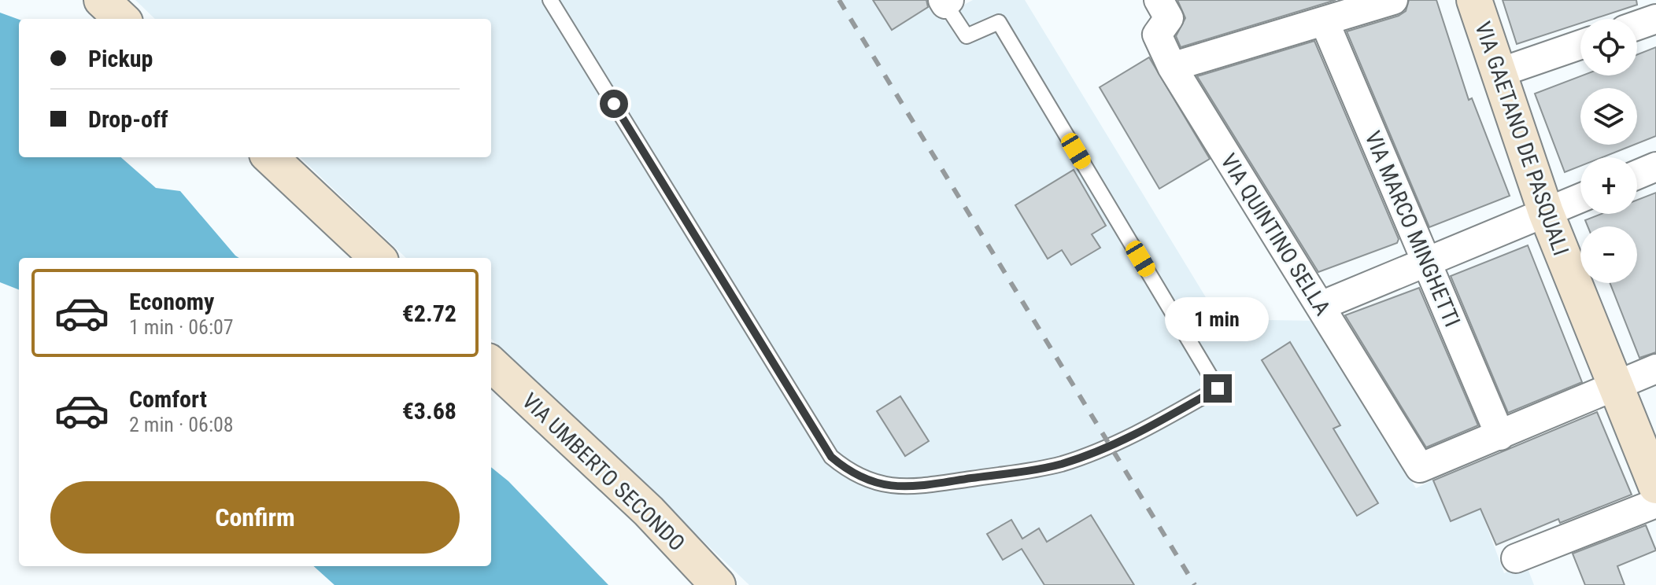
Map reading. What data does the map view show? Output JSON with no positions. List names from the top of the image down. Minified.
{"streets":{"main road":["VIA GAETANO DE PASQUALI","VIA UMBERTO SECONDO"],"street":["VIA MARCO MINGHETTI","VIA QUINTINO SELLA"]},"crossings":[["VIA MARCO MINGHETTI","VIA QUINTINO SELLA"]],"page":{"map_buttons":["+","−"],"banner":["Pickup","Drop-off"],"list":[{"name":"Economy","note":"1 min · 06:07","value":"€2.72"},{"name":"Comfort","note":"2 min · 06:08","value":"€3.68"}],"bubble":"1 min","buttons":"Confirm"}}
